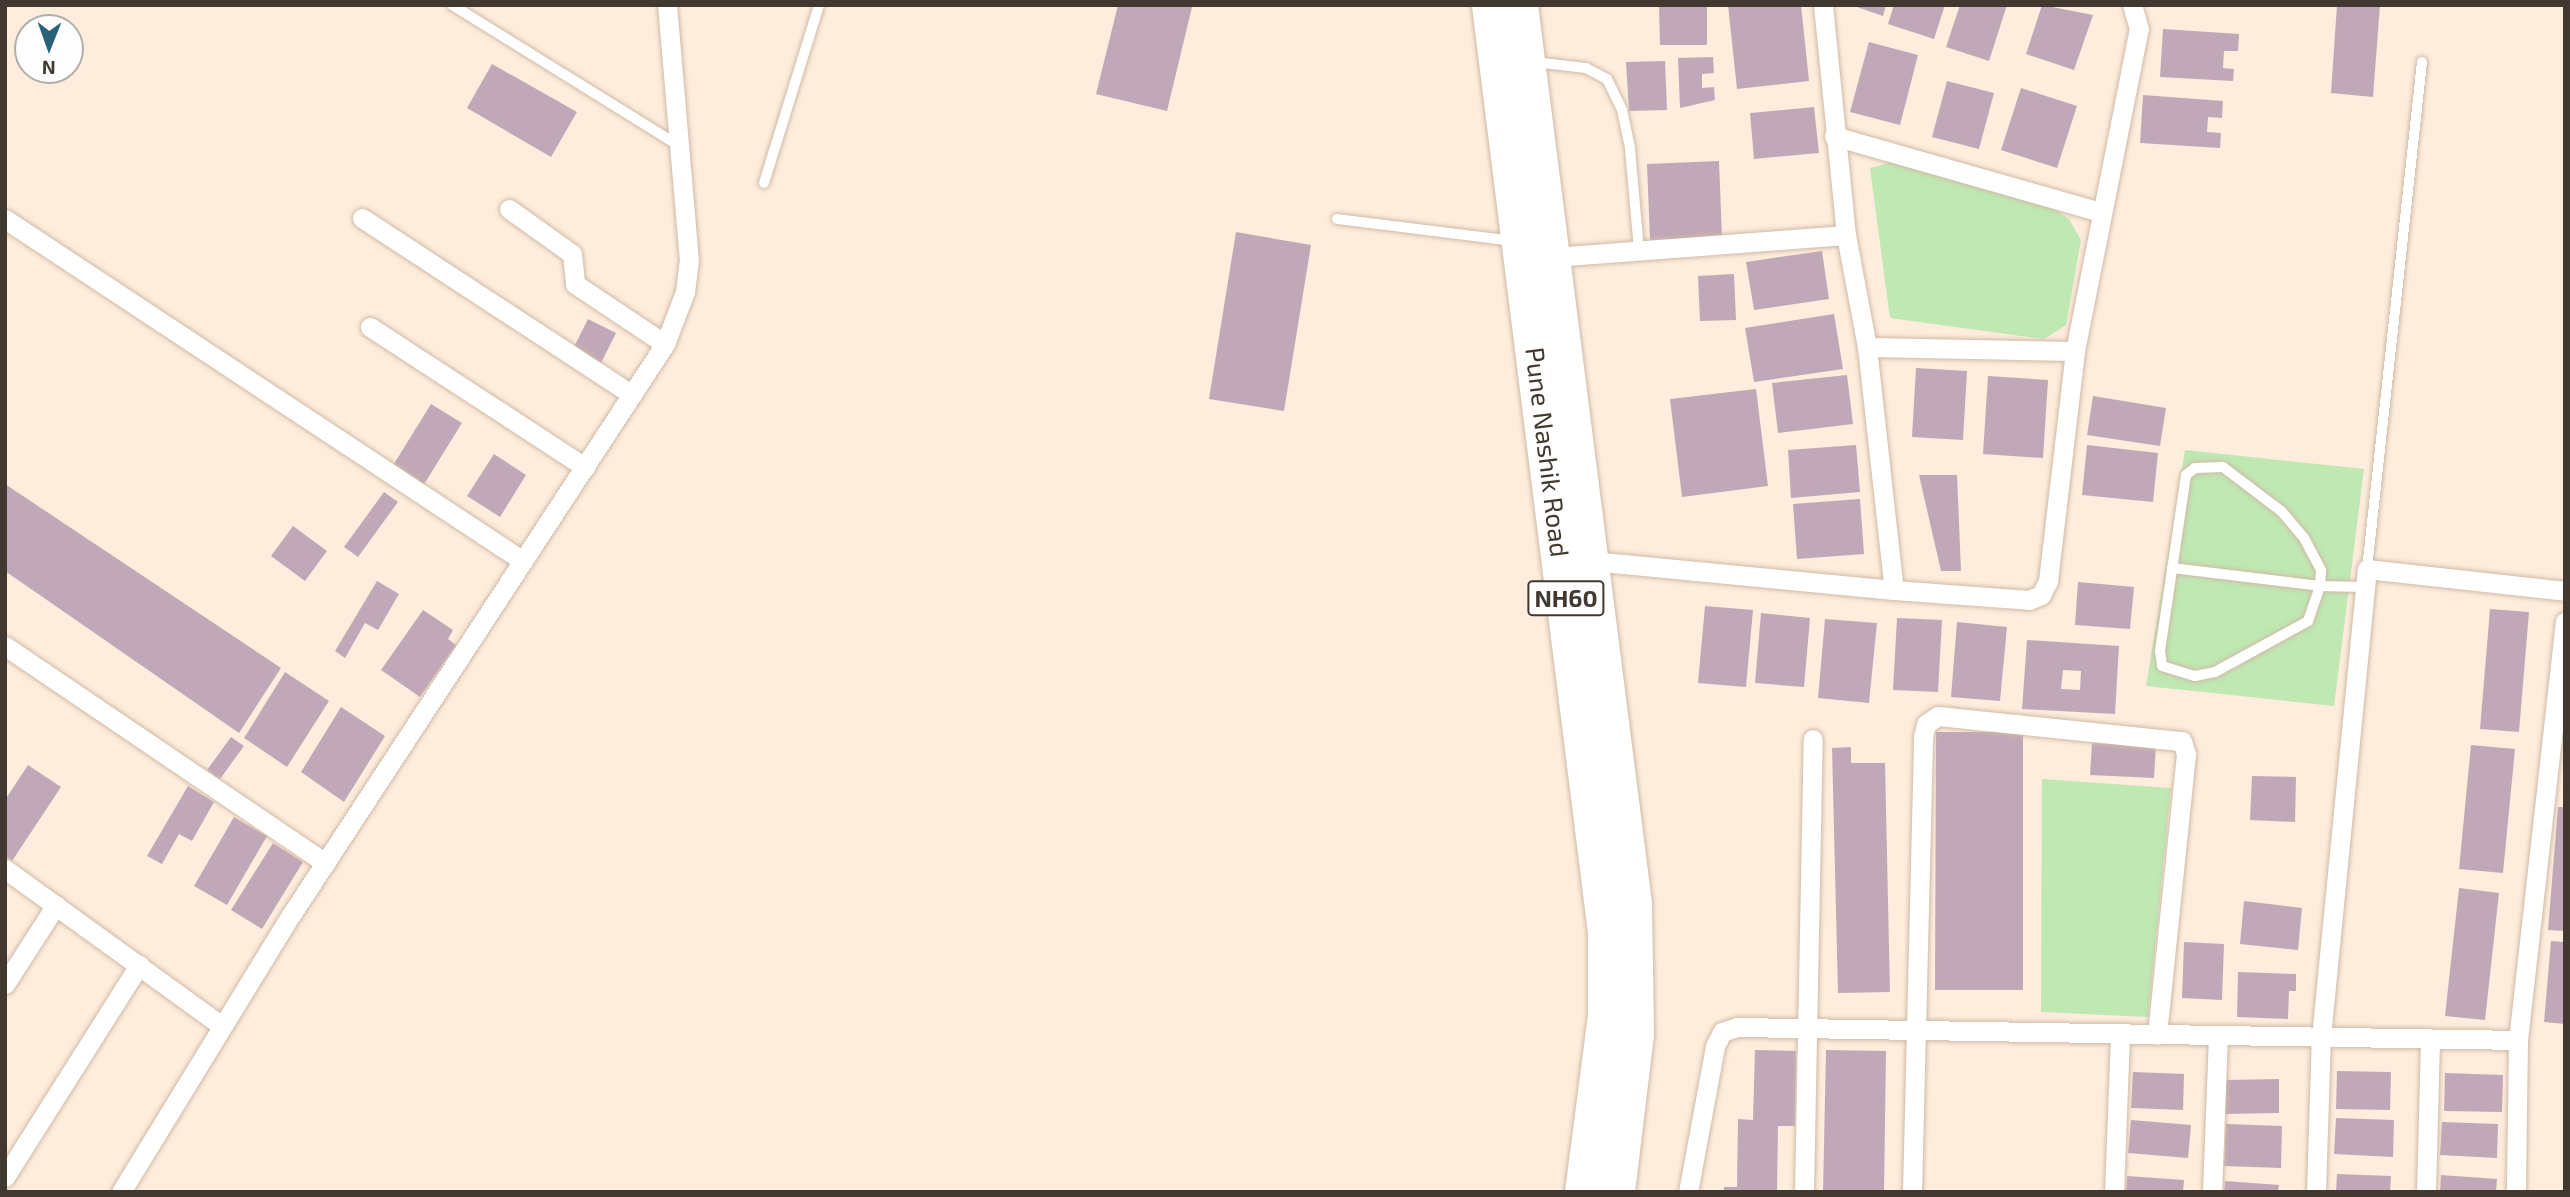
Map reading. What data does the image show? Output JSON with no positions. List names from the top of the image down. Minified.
{"streets":{"highway":["Pune Nashik Road","NH60"]},"north":"bottom"}
